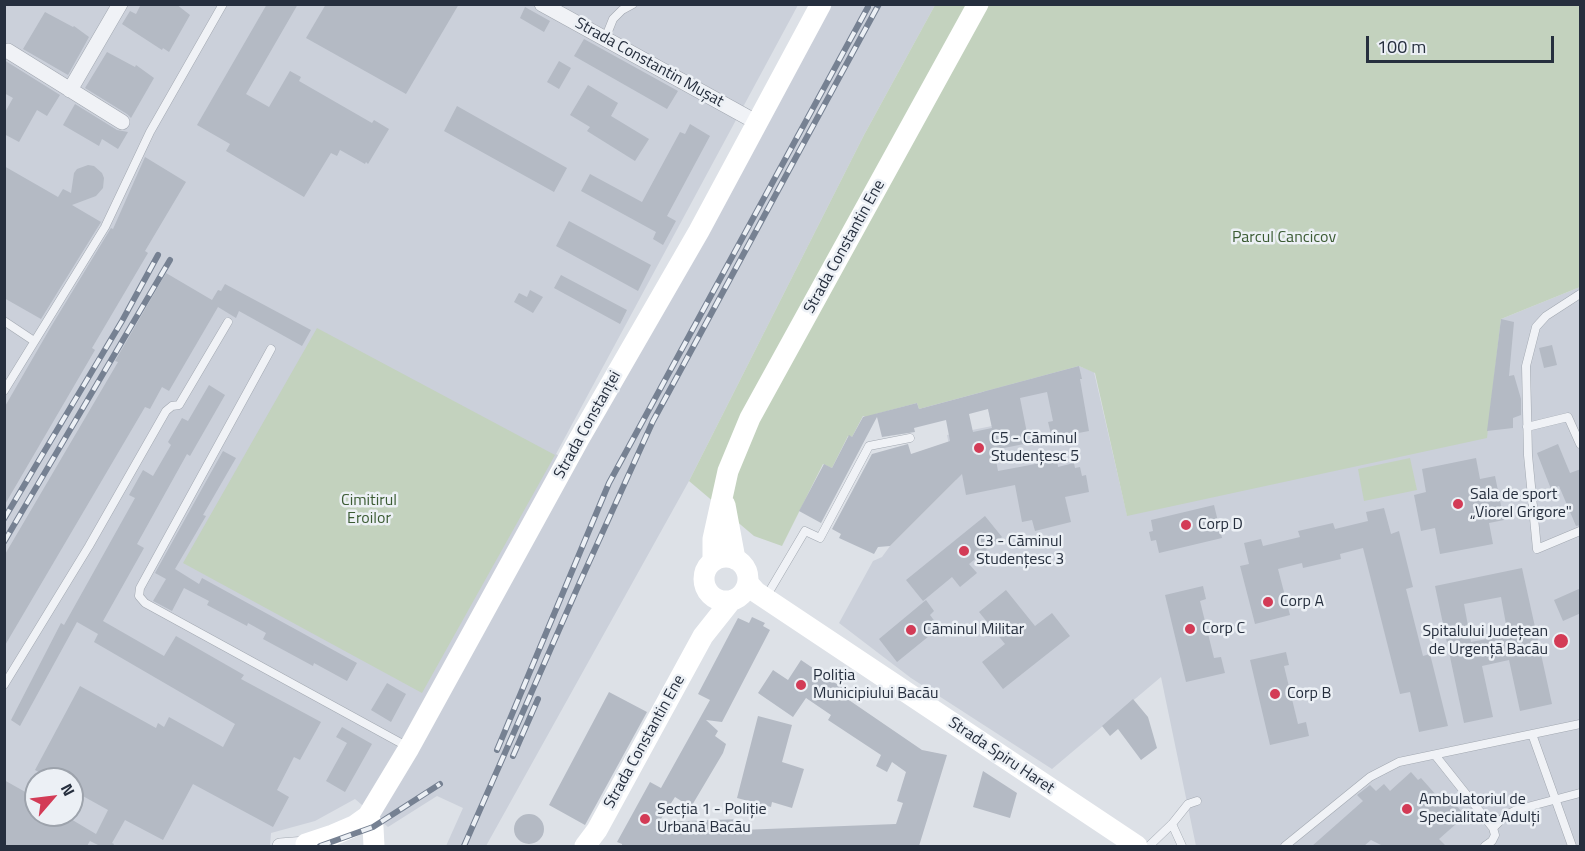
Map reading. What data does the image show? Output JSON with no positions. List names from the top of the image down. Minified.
{"streets":{"street":["Strada Constantin Mușat","Strada Constantin Ene","Strada Constanței","Strada Spiru Haret"]},"crossings":[["Strada Constantin Mușat","Strada Constanței"],["Strada Constantin Ene","Strada Spiru Haret"]],"parks":["Parcul Cancicov","Cimitirul Eroilor"],"places":["C5 - Căminul Studențesc 5","Sala de sport „Viorel Grigore\"","Corp D","C3 - Căminul Studențesc 3","Corp A","Corp C","Căminul Militar","Spitalului Județean de Urgență Bacău","Poliția Municipiului Bacău","Corp B","Ambulatoriul de Specialitate Adulți","Secția 1 - Poliție Urbană Bacău"],"scale_bar":"100 m","north":"top right"}
